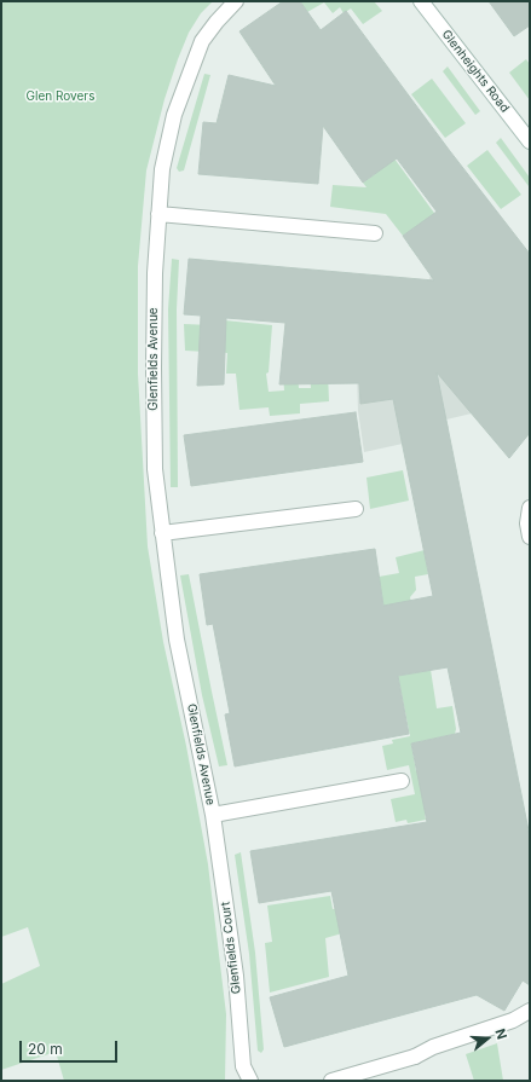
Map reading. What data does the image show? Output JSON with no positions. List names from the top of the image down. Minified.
{"streets":{"street":["Glenheights Road","Glenfields Avenue","Glenfields Court"]},"crossings":[["Glenfields Avenue","Glenfields Court"]],"parks":["Glen Rovers"],"scale_bar":"20 m","north":"right"}
